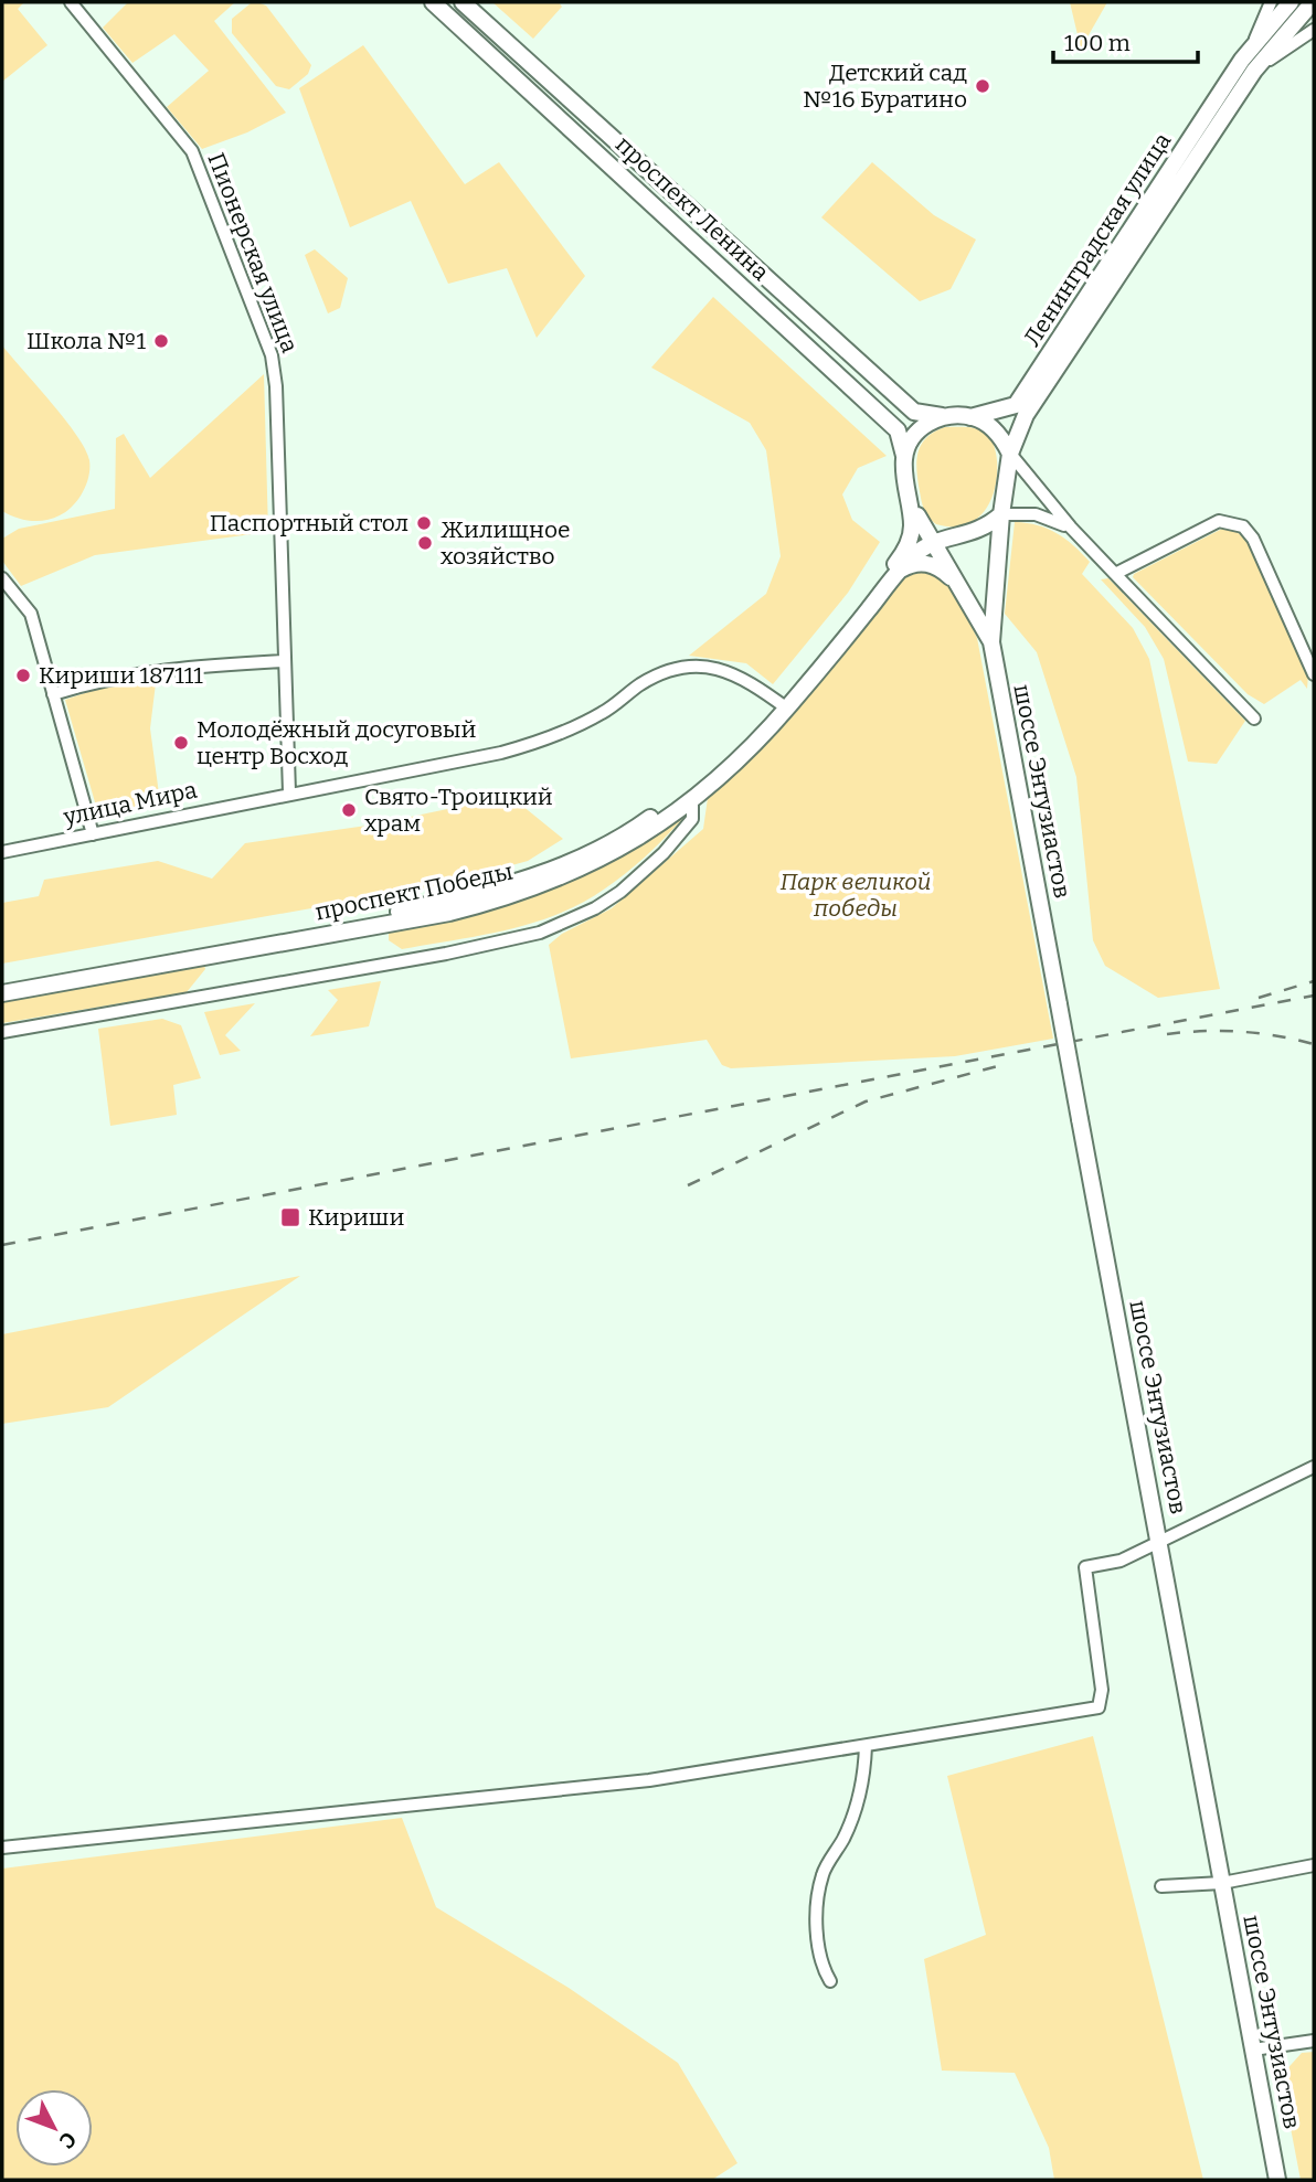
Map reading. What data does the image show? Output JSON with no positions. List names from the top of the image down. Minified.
{"streets":{"main road":["проспект Ленина","Ленинградская улица","шоссе Энтузиастов","проспект Победы"],"street":["Пионерская улица","улица Мира"]},"crossings":[["проспект Ленина","Ленинградская улица"],["Пионерская улица","улица Мира"],["улица Мира","проспект Победы"]],"parks":["Парк великой победы"],"places":{"other":["Детский сад №16 Буратино","Школа №1","Паспортный стол","Жилищное хозяйство","Кириши 187111","Молодёжный досуговый центр Восход","Свято-Троицкий храм"],"transit":["Кириши"]},"scale_bar":"100 m","north":"bottom right"}
